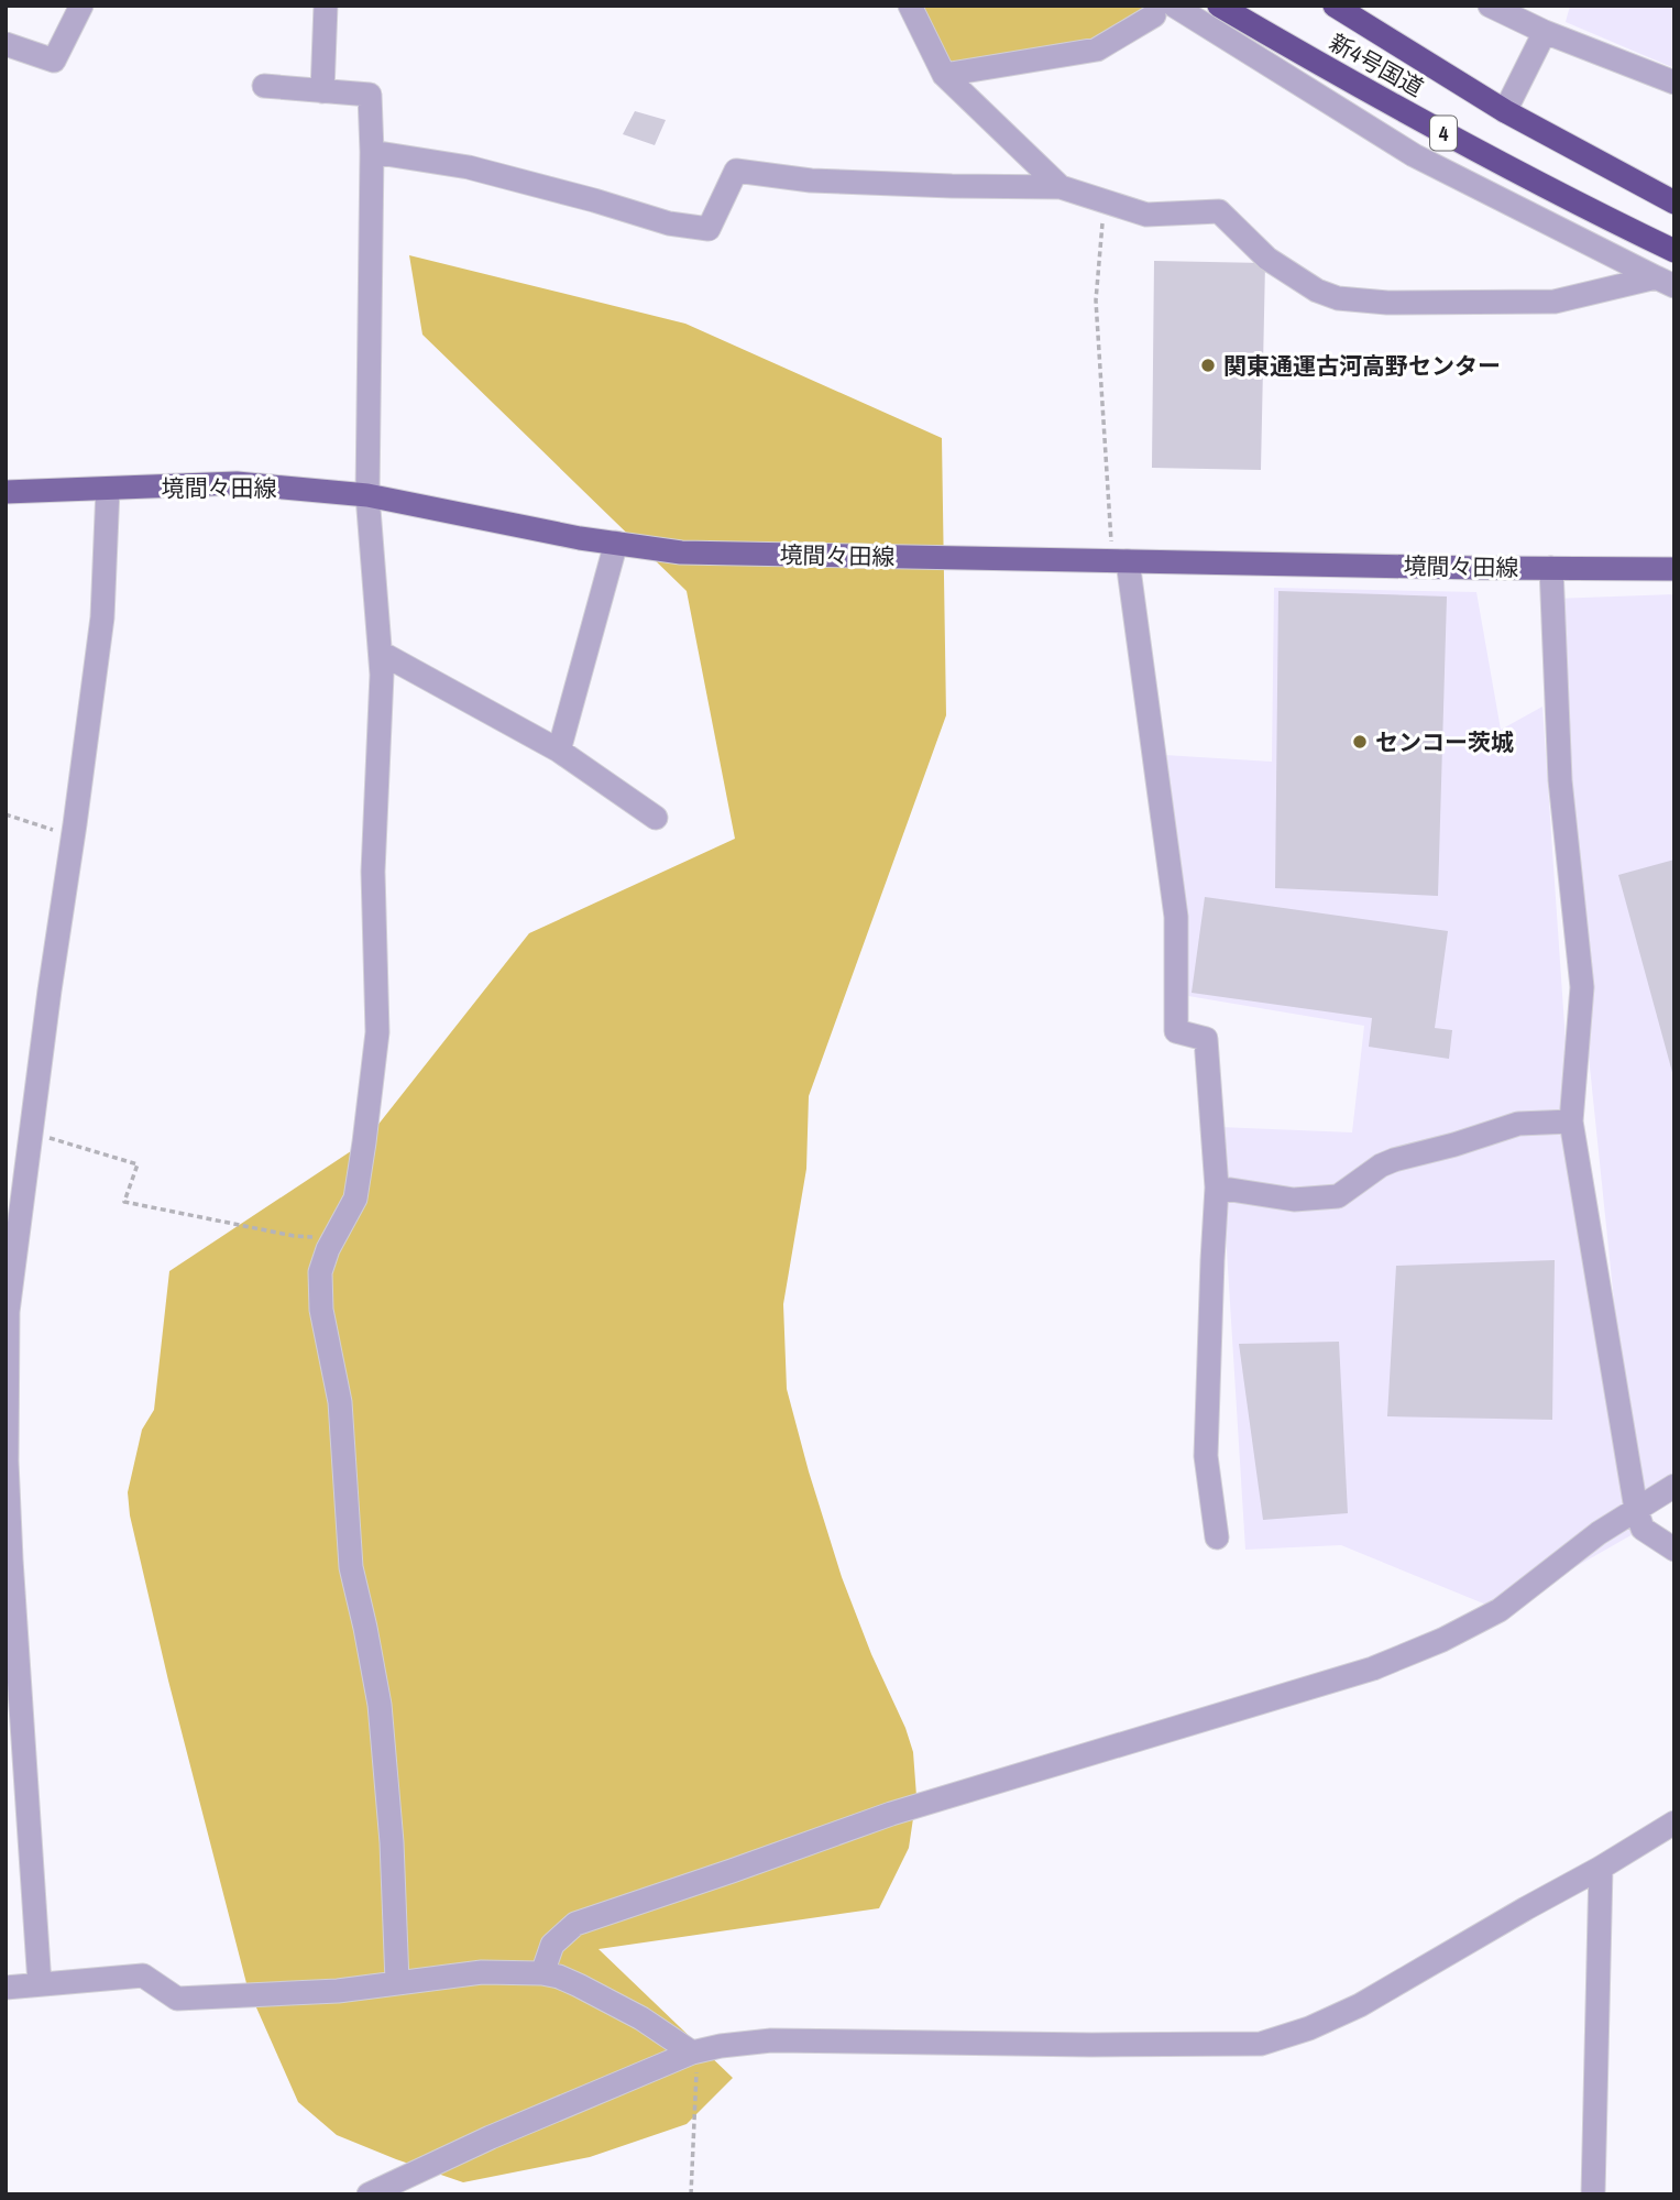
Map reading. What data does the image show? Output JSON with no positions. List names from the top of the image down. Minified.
{"streets":{"highway":["新4号国道","4"],"main road":["境間々田線"]},"places":["関東通運古河高野センター","センコー茨城"]}
